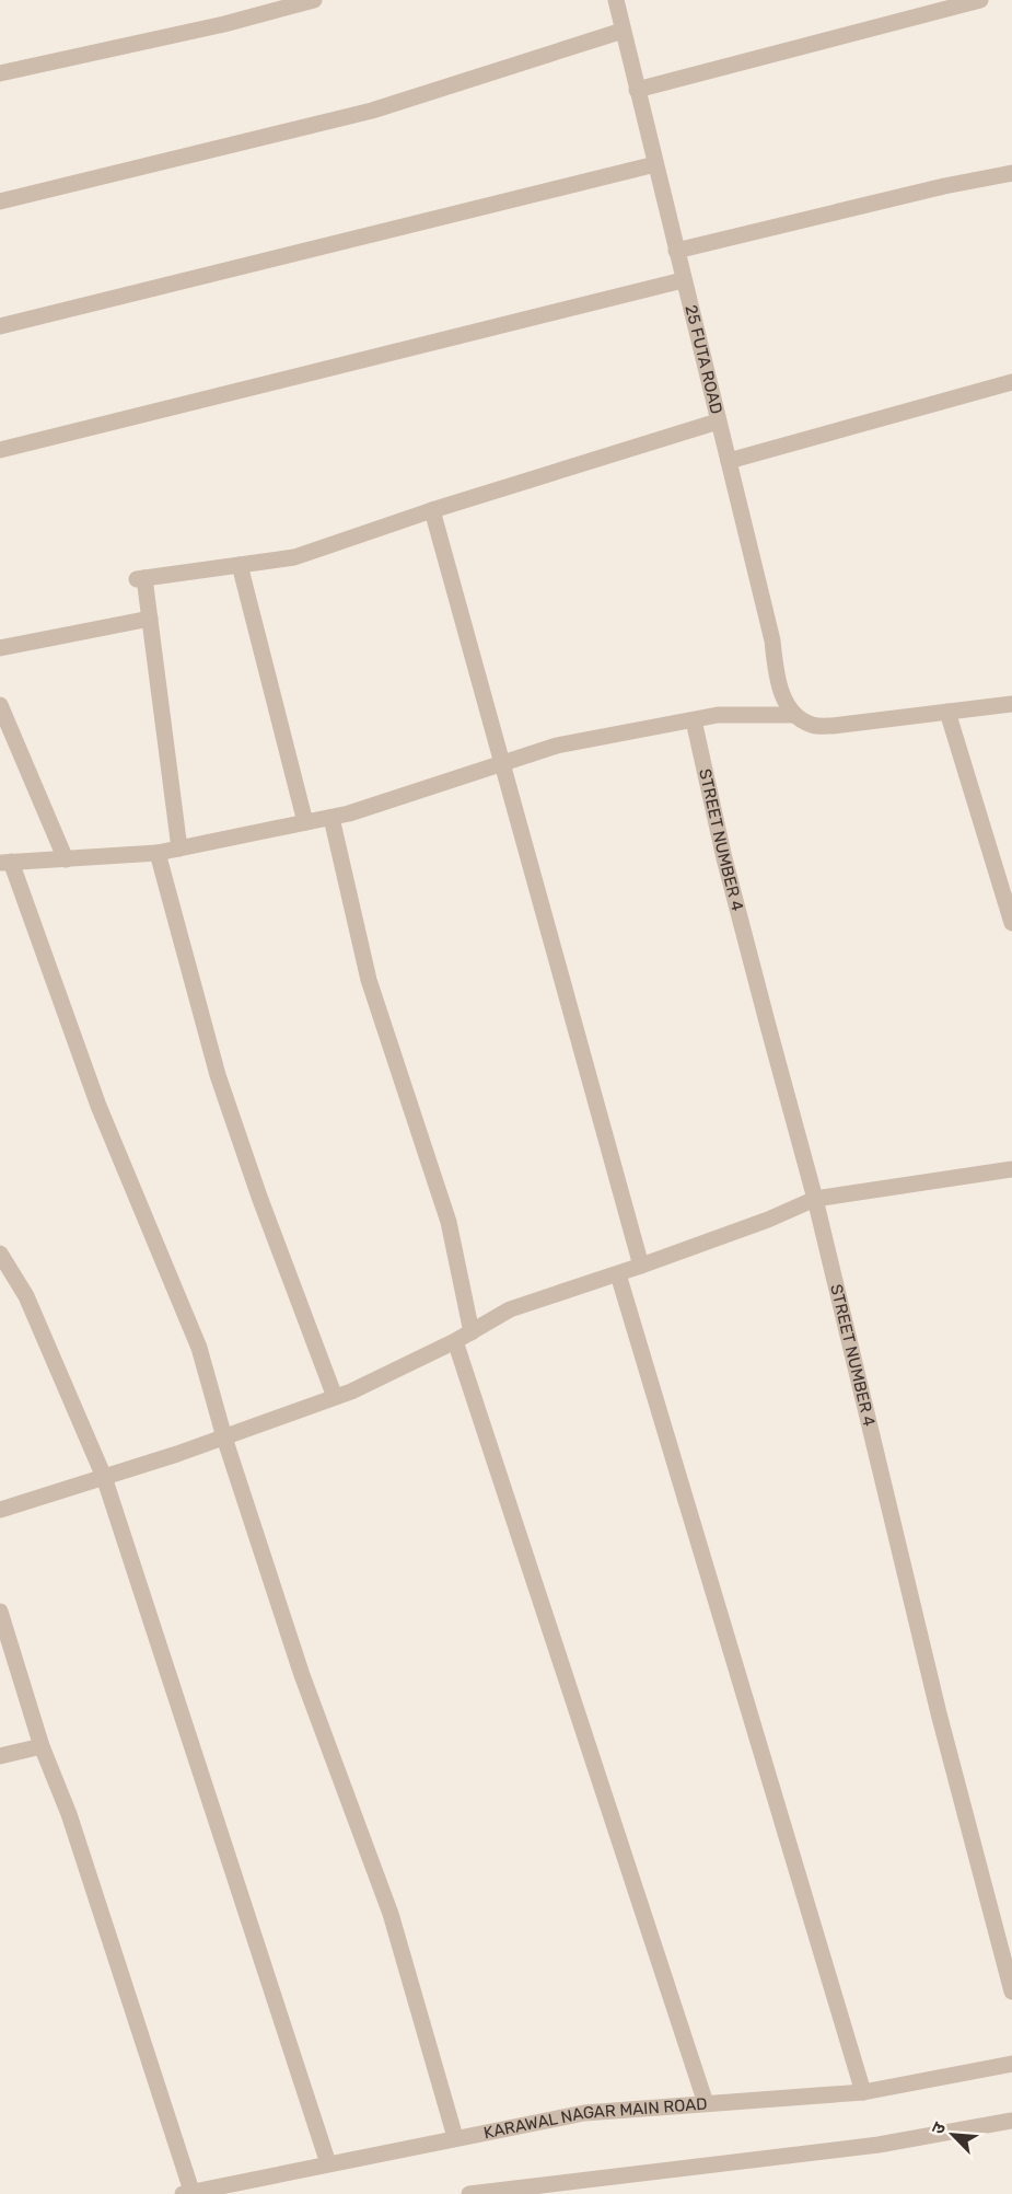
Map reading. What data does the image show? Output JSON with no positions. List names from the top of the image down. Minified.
{"streets":{"street":["25 FUTA ROAD","STREET NUMBER 4","KARAWAL NAGAR MAIN ROAD"]},"north":"top left"}
